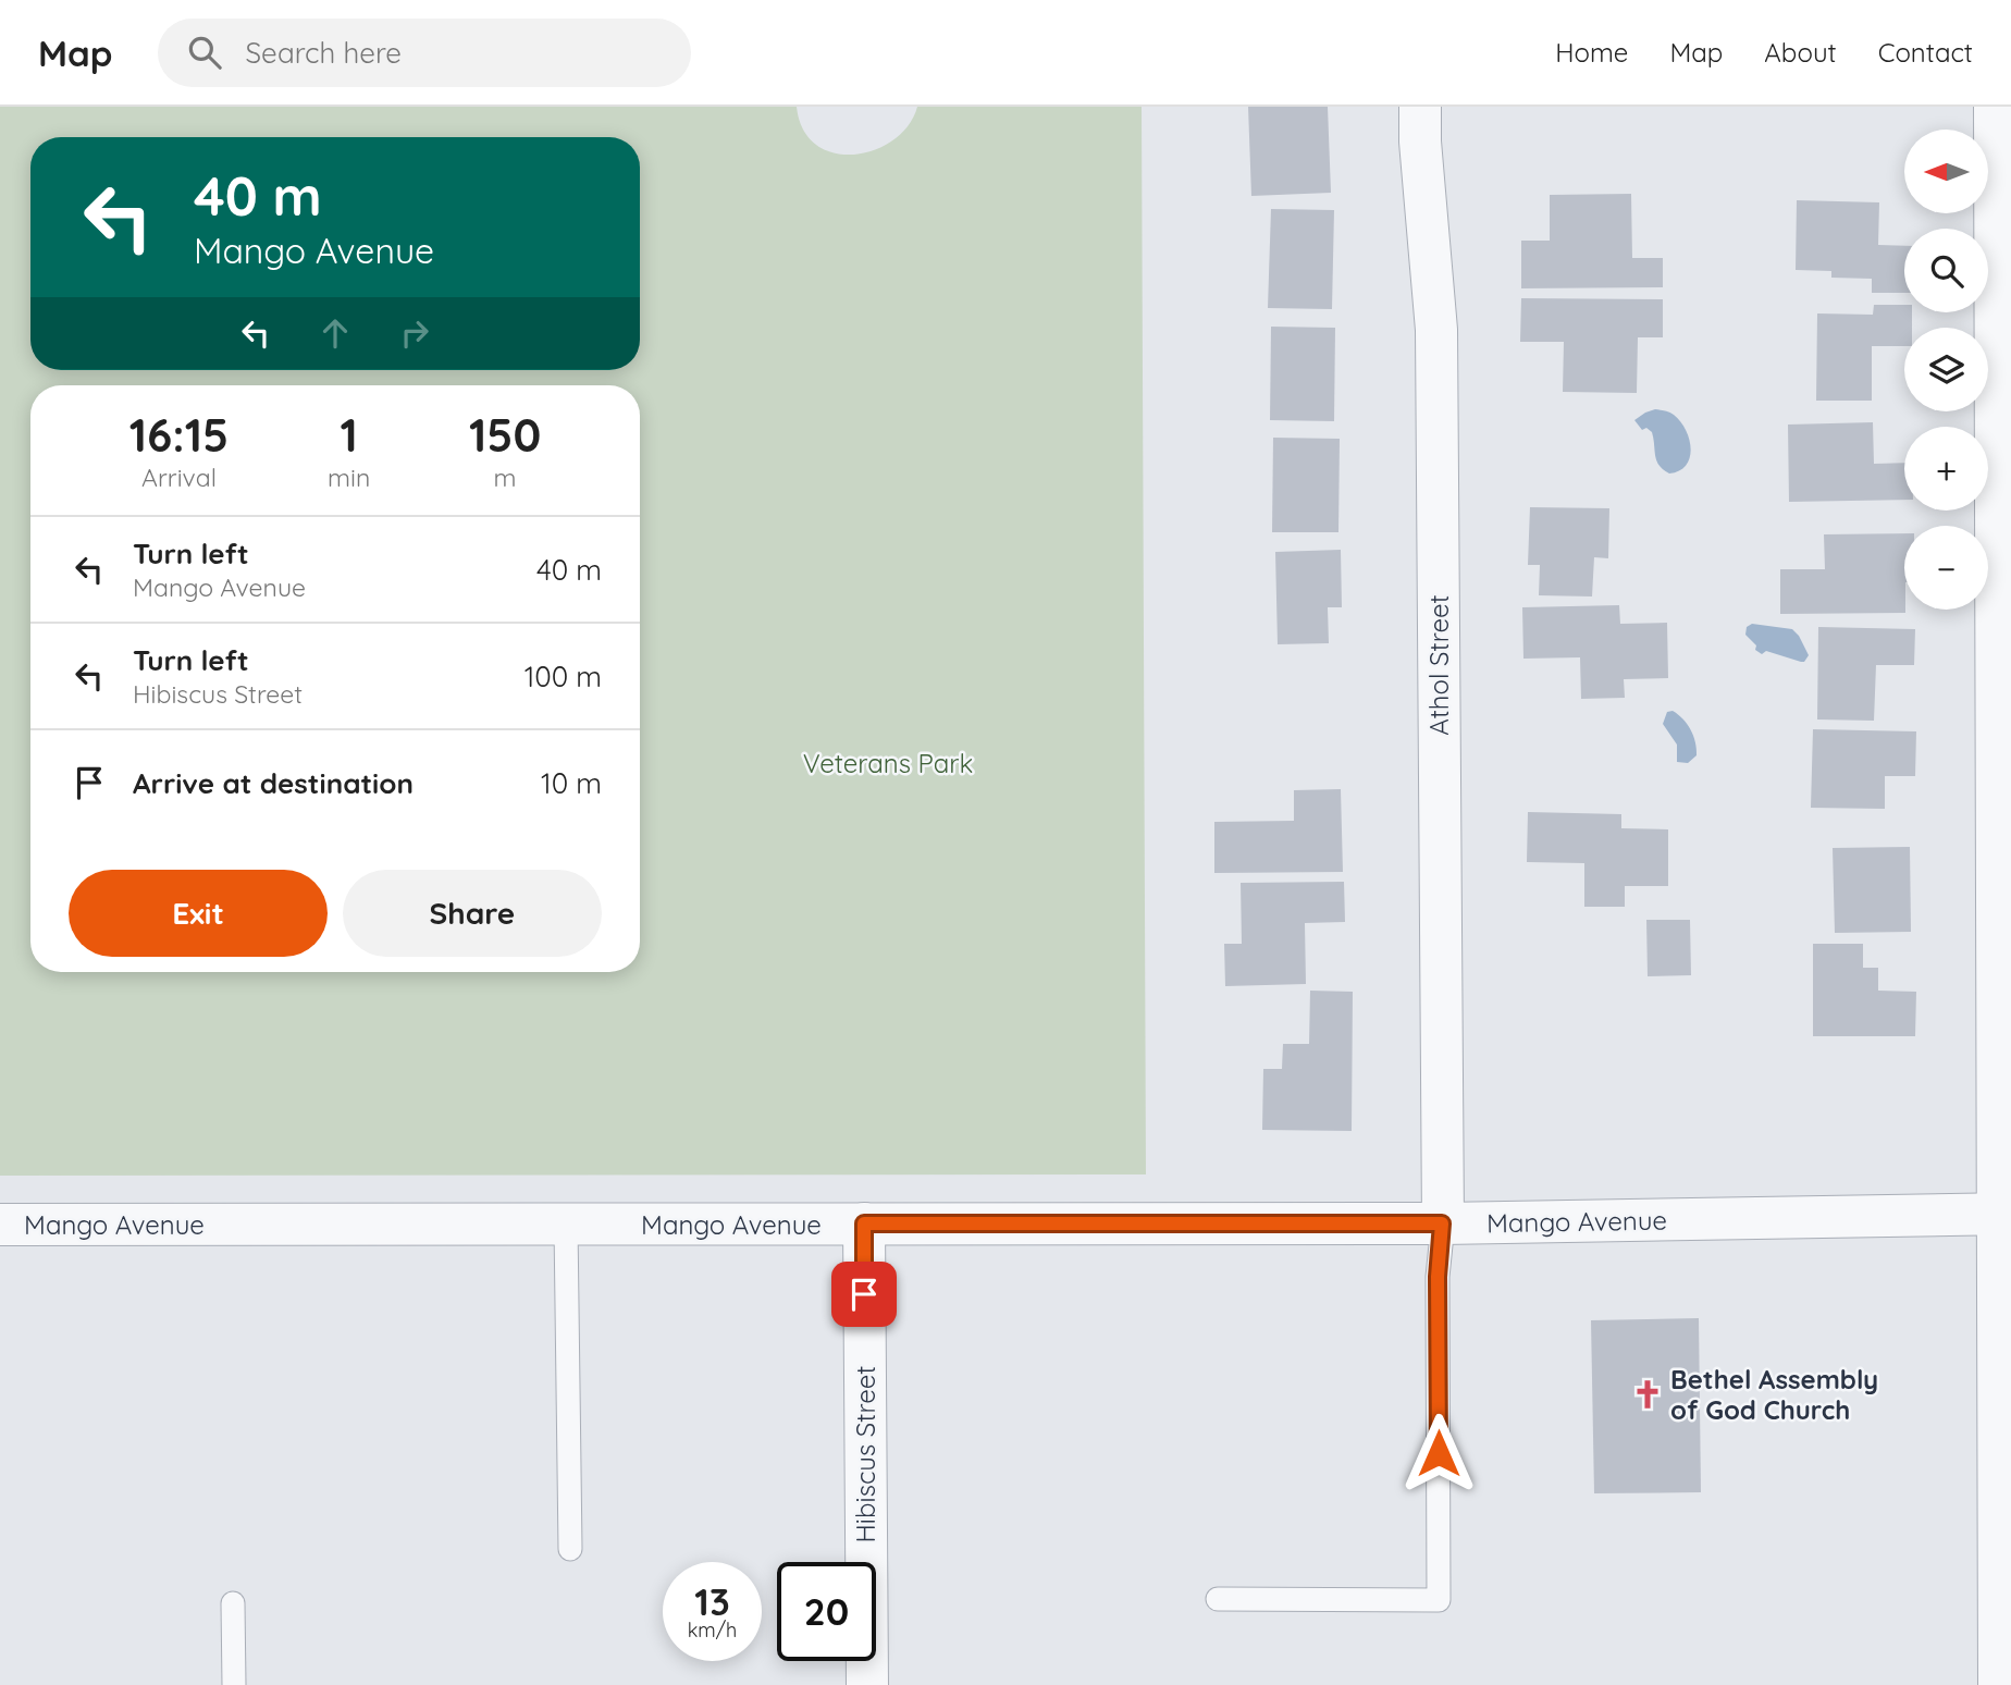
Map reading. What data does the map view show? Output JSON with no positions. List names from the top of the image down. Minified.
{"streets":{"street":["Athol Street","Mango Avenue","Hibiscus Street"]},"crossings":[["Athol Street","Mango Avenue"],["Mango Avenue","Hibiscus Street"]],"parks":["Veterans Park"],"places":{"church":["Bethel Assembly of God Church"]},"north":"left","page":{"header":"Map","search":"Search here","nav":["Home","Map","About","Contact"],"map_buttons":["+","−"],"turn":["40 m","Mango Avenue"],"eta":["16:15","Arrival","1","min","150","m"],"list":[{"name":"Turn left","note":"Mango Avenue","value":"40 m"},{"name":"Turn left","note":"Hibiscus Street","value":"100 m"},{"name":"Arrive at destination","value":"10 m"}],"buttons":["Exit","Share"],"speed":"13 km/h","limit":"20"}}
